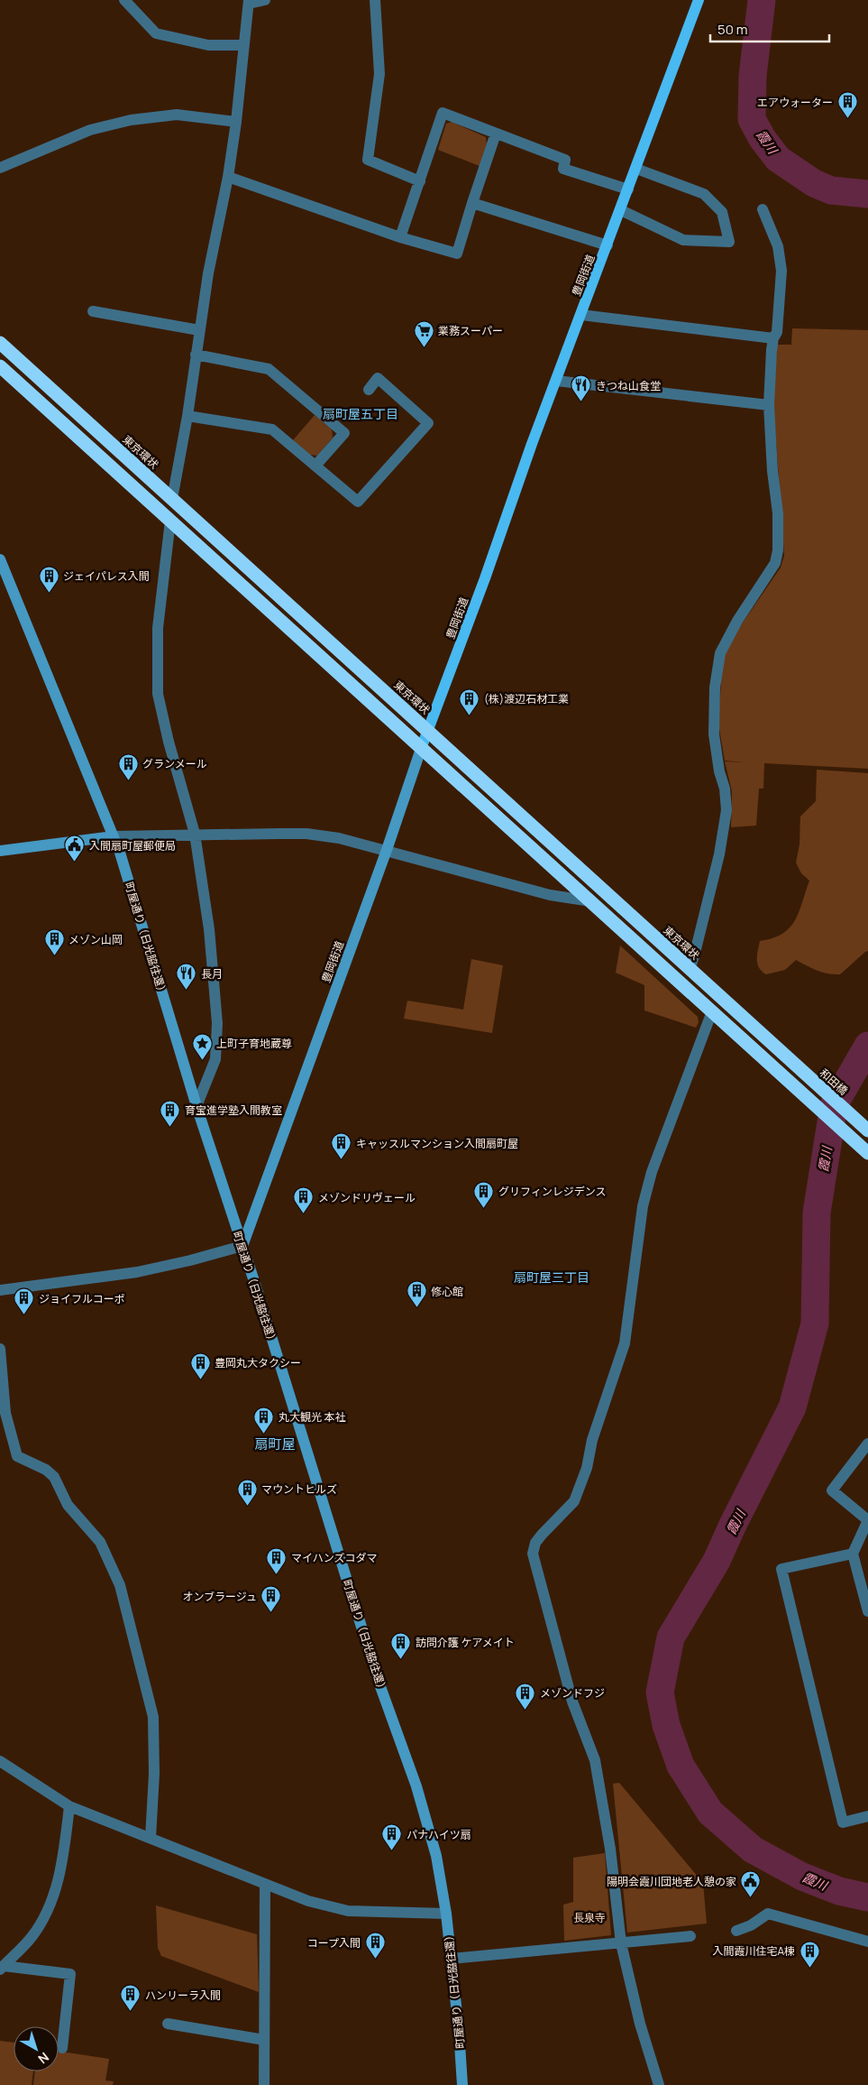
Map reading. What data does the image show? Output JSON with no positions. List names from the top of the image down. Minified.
{"streets":{"highway":["東京環状","和田橋"],"main road":["豊岡街道"],"street":["町屋通り（日光脇往還）"]},"crossings":[["豊岡街道","東京環状"],["豊岡街道","町屋通り（日光脇往還）"],["東京環状","和田橋"]],"districts":["扇町屋五丁目","扇町屋三丁目","扇町屋"],"water":["霞川"],"parks":["長泉寺"],"places":{"building":["エアウォーター","ジェイパレス入間","(株)渡辺石材工業","グランメール","メゾン山岡","育宝進学塾入間教室","キャッスルマンション入間扇町屋","グリフィンレジデンス","メゾンドリヴェール","修心館","ジョイフルコーポ","豊岡丸大タクシー","丸大観光 本社","マウントヒルズ","マイハンズコダマ","オンブラージュ","訪問介護 ケアメイト","メゾンドフジ","パナハイツ扇","コープ入間","入間霞川住宅A棟","ハンリーラ入間"],"supermarket":["業務スーパー"],"restaurant":["きつね山食堂","長月"],"public building":["入間扇町屋郵便局","陽明会霞川団地老人憩の家"],"place":["上町子育地蔵尊"]},"scale_bar":"50 m","north":"bottom right"}
